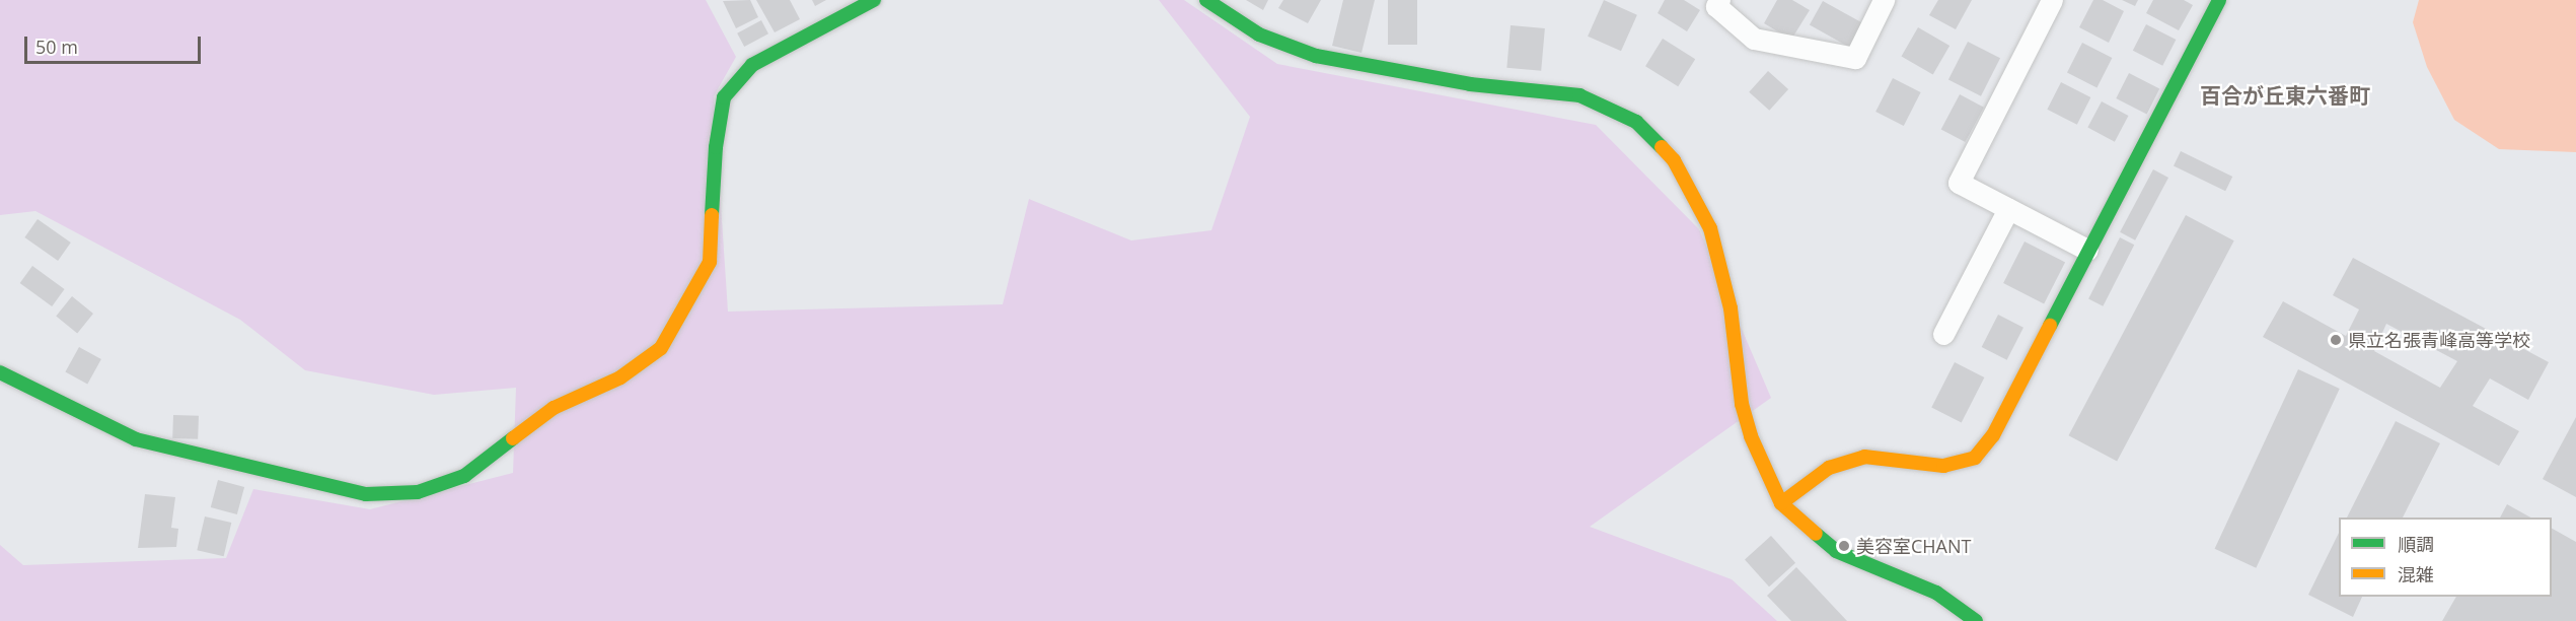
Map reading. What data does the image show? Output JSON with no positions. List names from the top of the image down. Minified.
{"districts":["百合が丘東六番町"],"places":["県立名張青峰高等学校","美容室CHANT"],"legend":["順調","混雑"],"scale_bar":"50 m"}
